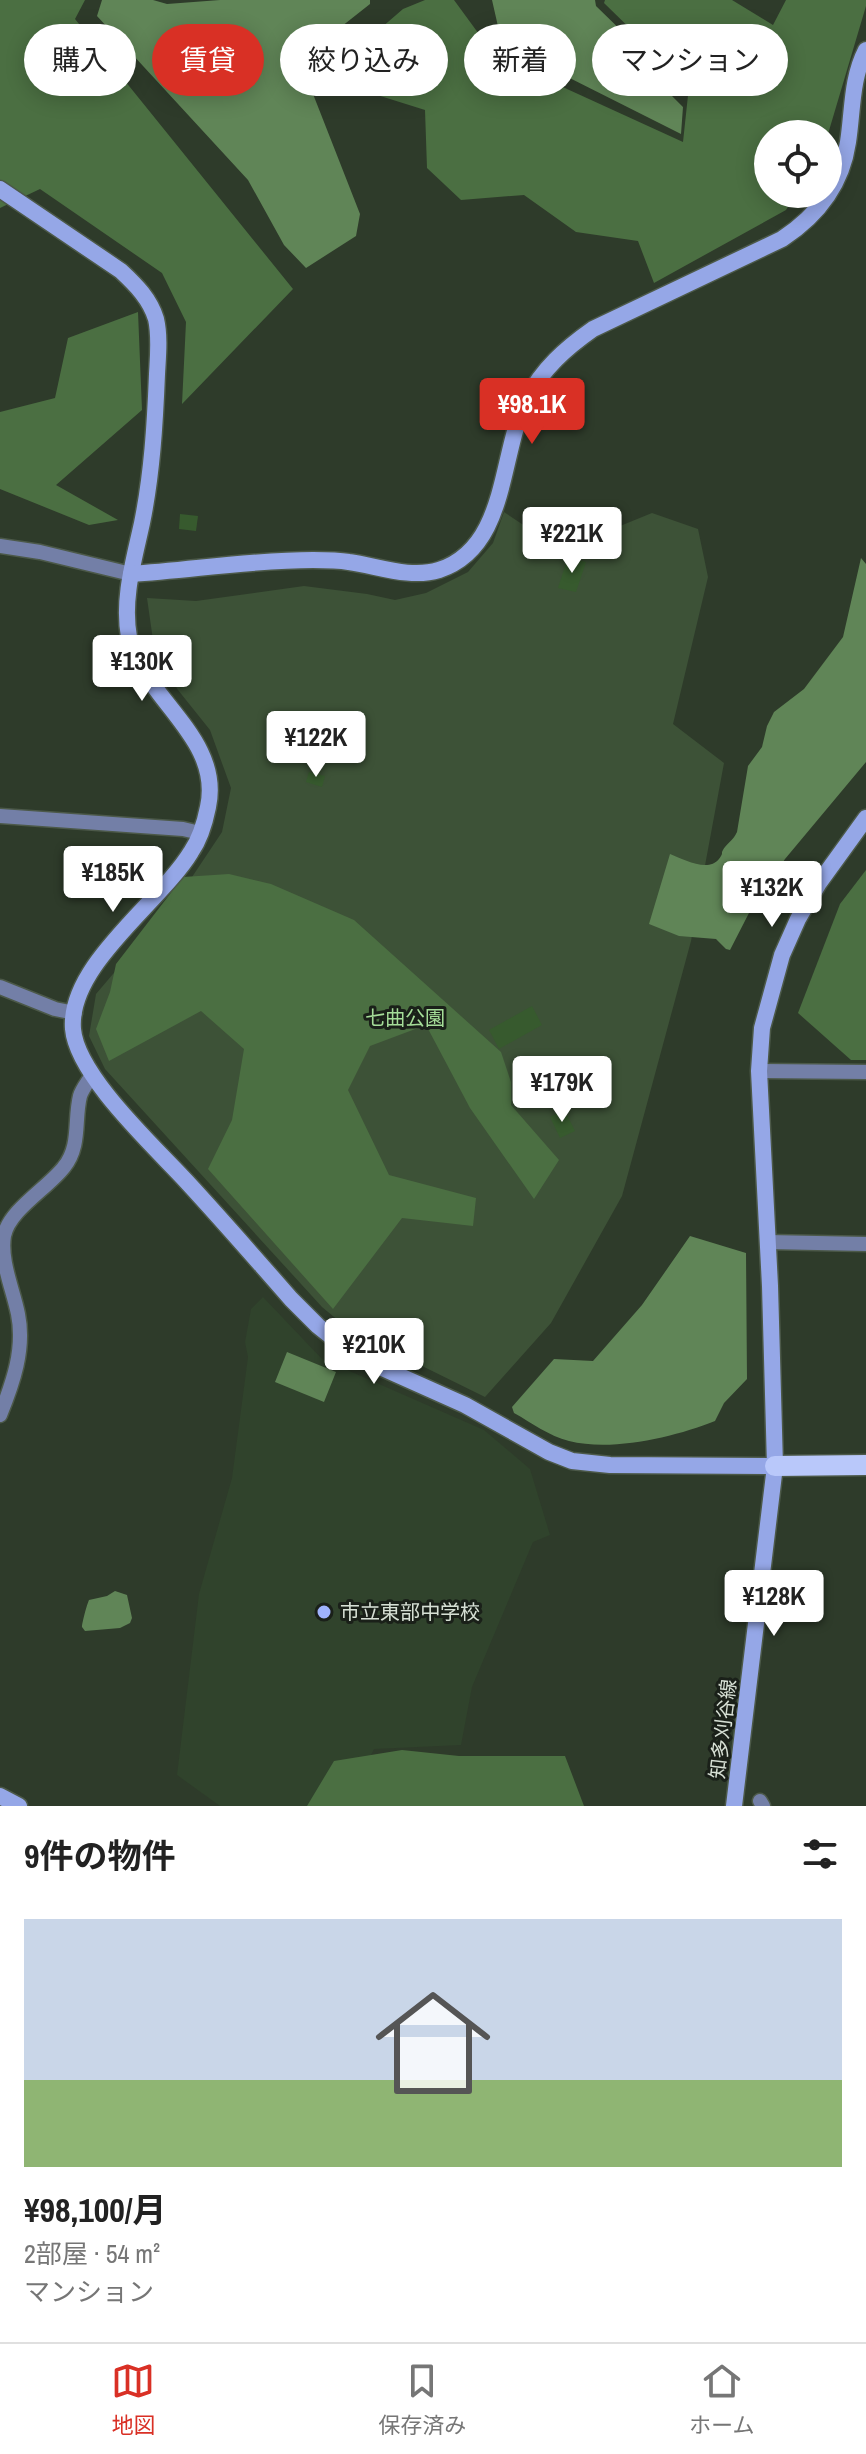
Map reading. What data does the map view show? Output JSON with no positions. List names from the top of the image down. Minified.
{"streets":{"street":["知多刈谷線"]},"parks":["七曲公園"],"places":["市立東部中学校"],"page":{"chip":["購入","賃貸","絞り込み","新着","マンション"],"price":["¥98.1K","¥221K","¥130K","¥122K","¥185K","¥132K","¥179K","¥210K","¥128K"],"heading":"9件の物件","list":[{"name":"¥98,100/月","note":"2部屋 · 54 m² · マンション"}],"tabs":["地図","保存済み","ホーム"]}}
